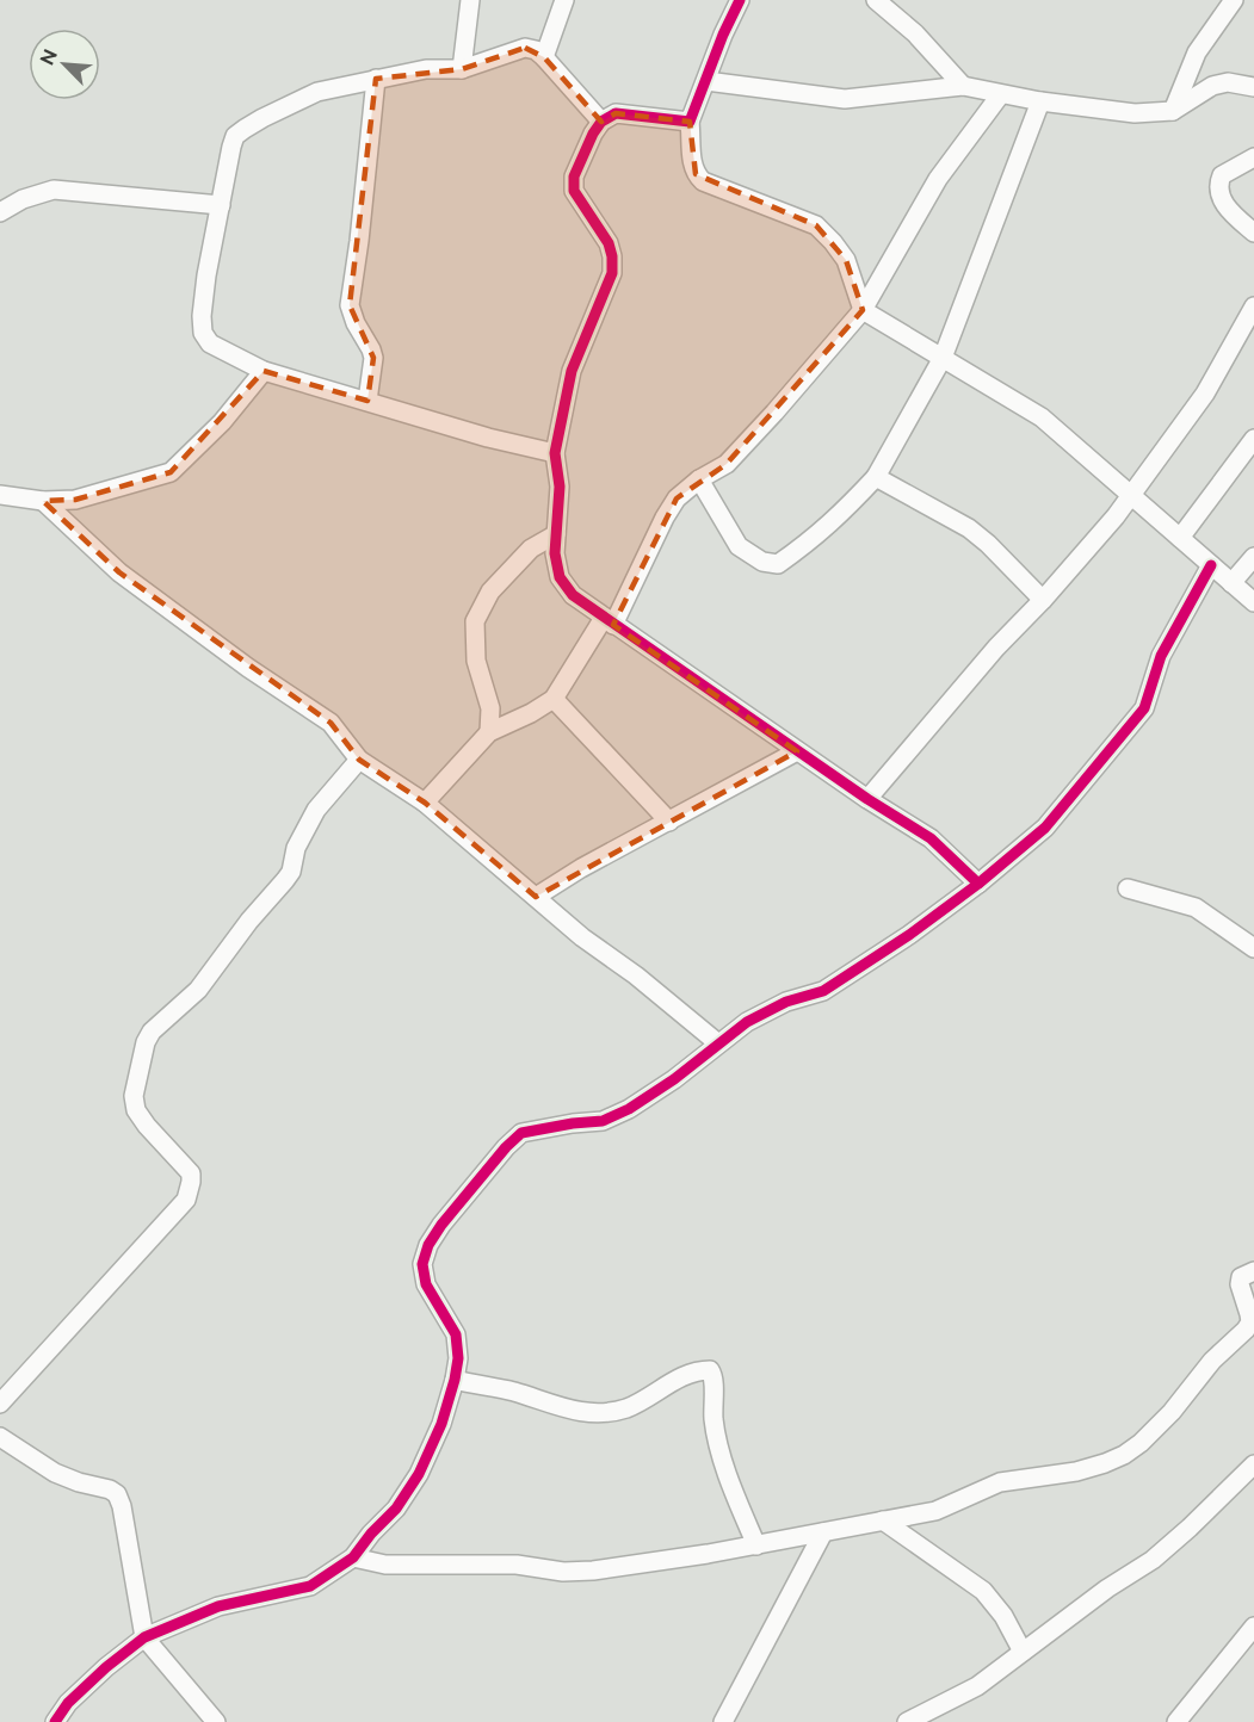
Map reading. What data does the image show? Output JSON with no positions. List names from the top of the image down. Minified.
{"north":"top left"}
